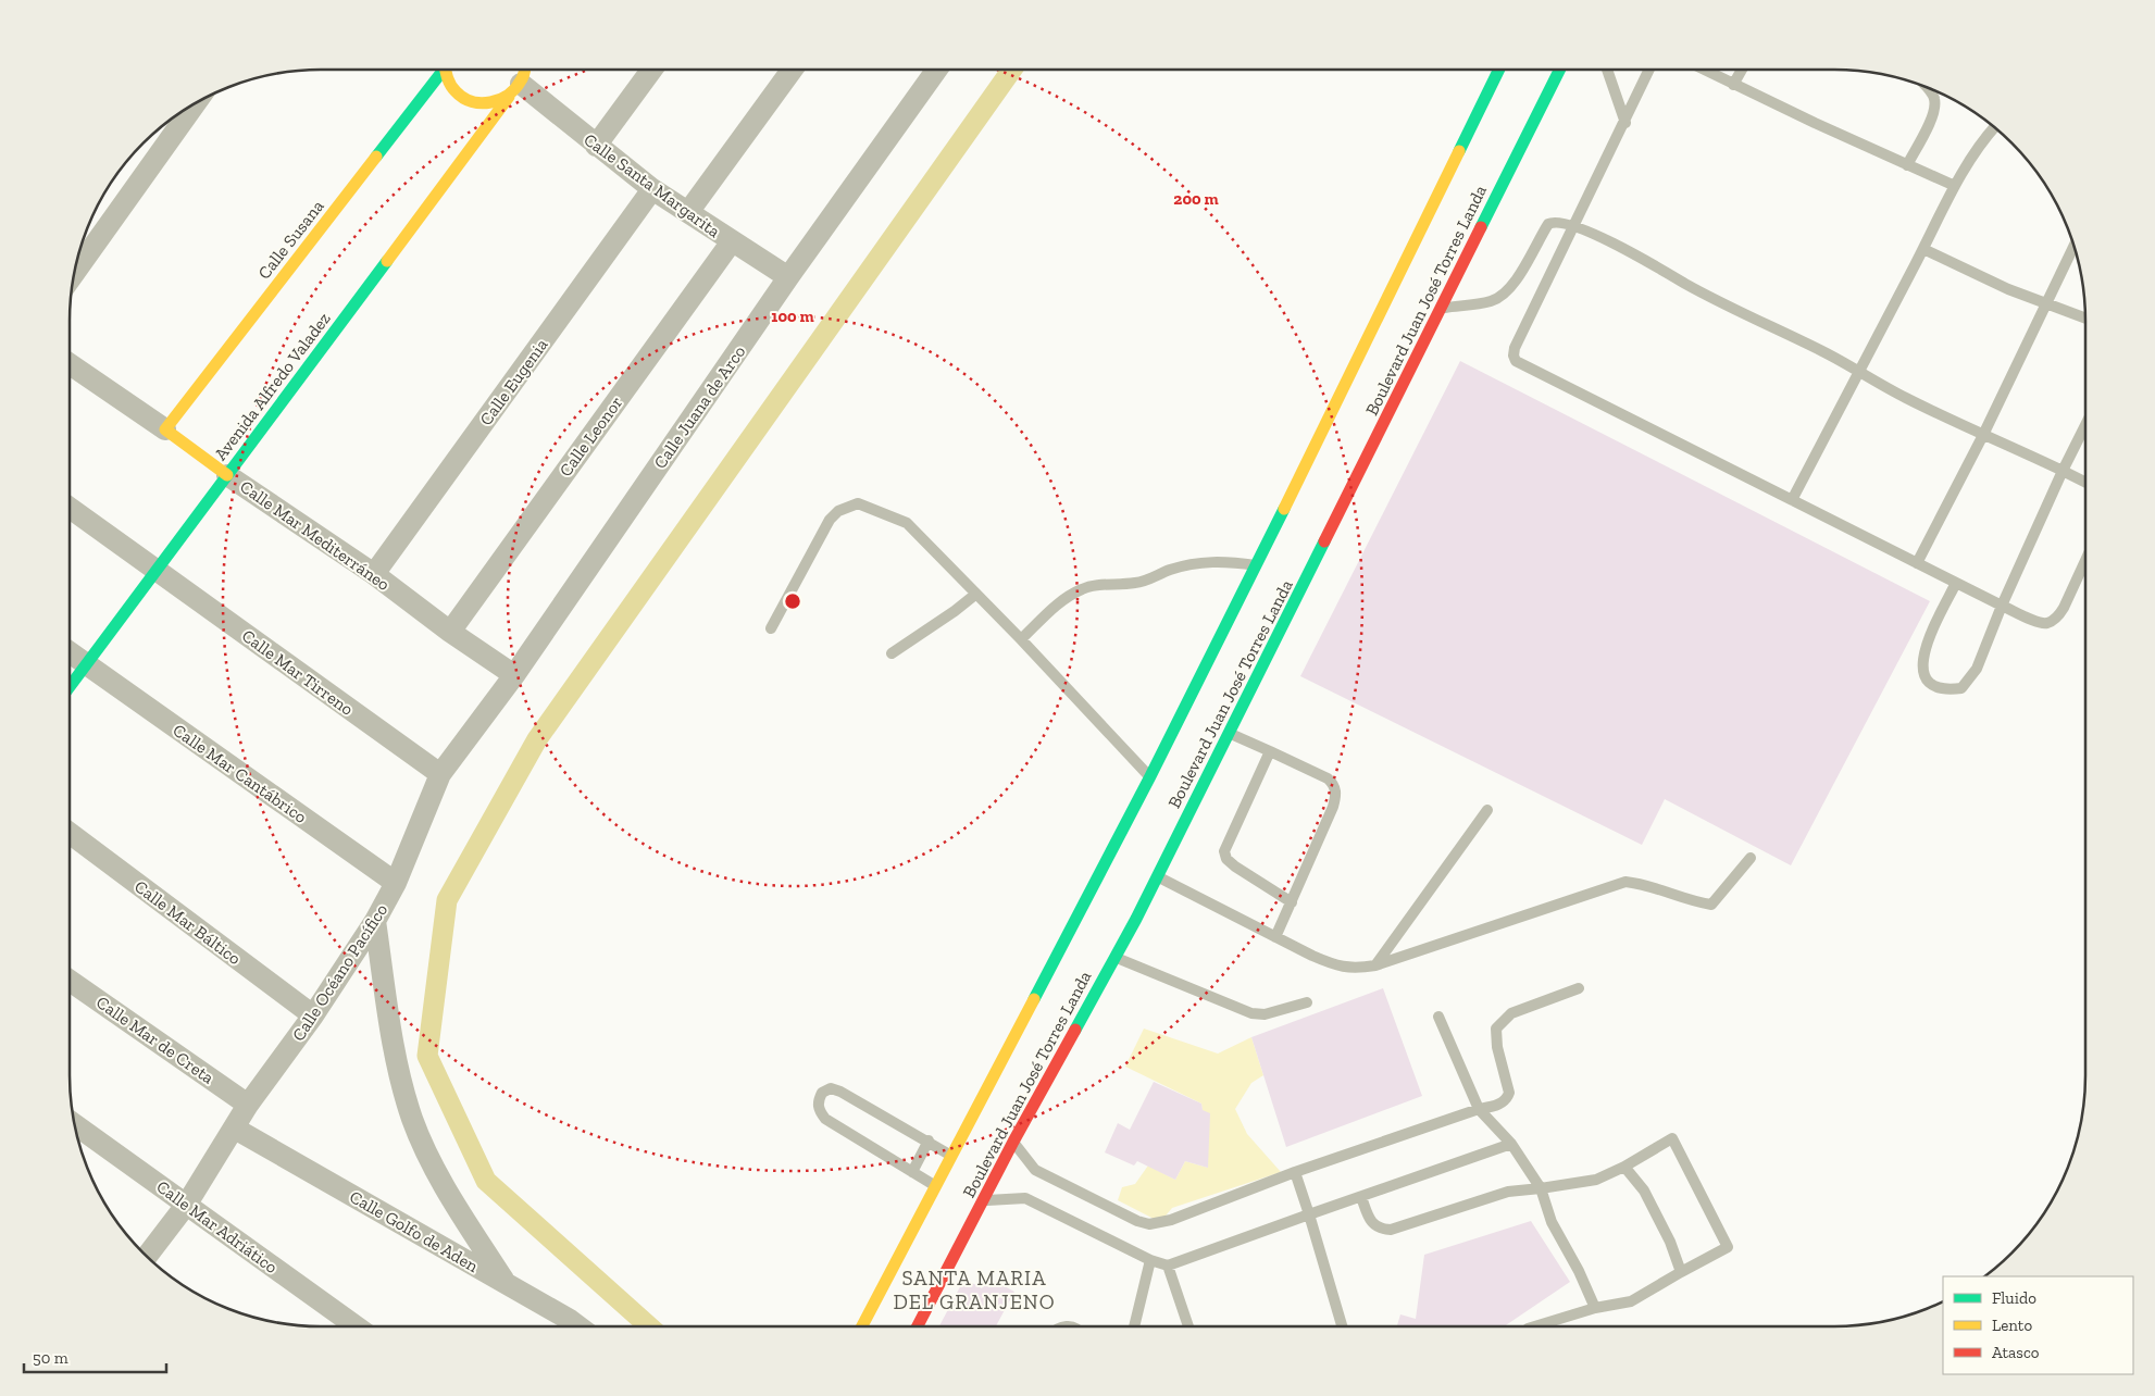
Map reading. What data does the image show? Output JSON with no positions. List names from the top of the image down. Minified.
{"streets":{"main road":["Calle Susana","Boulevard Juan José Torres Landa","Avenida Alfredo Valadez","Calle Mar Mediterráneo"],"street":["Calle Santa Margarita","Calle Eugenia","Calle Juana de Arco","Calle Leonor","Calle Mar Tirreno","Calle Mar Cantábrico","Calle Mar Báltico","Calle Océano Pacífico","Calle Mar de Creta","Calle Mar Adriático","Calle Golfo de Aden"]},"crossings":[["Calle Santa Margarita","Calle Eugenia"],["Calle Santa Margarita","Avenida Alfredo Valadez"],["Calle Santa Margarita","Calle Juana de Arco"],["Calle Santa Margarita","Calle Leonor"],["Calle Susana","Calle Mar Mediterráneo"],["Calle Eugenia","Calle Mar Mediterráneo"],["Avenida Alfredo Valadez","Calle Mar Mediterráneo"],["Avenida Alfredo Valadez","Calle Mar Tirreno"],["Avenida Alfredo Valadez","Calle Mar Cantábrico"],["Calle Juana de Arco","Calle Mar Mediterráneo"],["Calle Juana de Arco","Calle Océano Pacífico"],["Calle Leonor","Calle Mar Mediterráneo"],["Calle Mar Mediterráneo","Calle Océano Pacífico"],["Calle Mar Tirreno","Calle Océano Pacífico"],["Calle Mar Cantábrico","Calle Océano Pacífico"],["Calle Mar Báltico","Calle Océano Pacífico"],["Calle Océano Pacífico","Calle Mar de Creta"],["Calle Océano Pacífico","Calle Mar Adriático"],["Calle Océano Pacífico","Calle Golfo de Aden"]],"districts":["SANTA MARIA DEL GRANJENO"],"legend":["Fluido","Lento","Atasco"],"scale_bar":"50 m","rings":["200 m","100 m"]}
